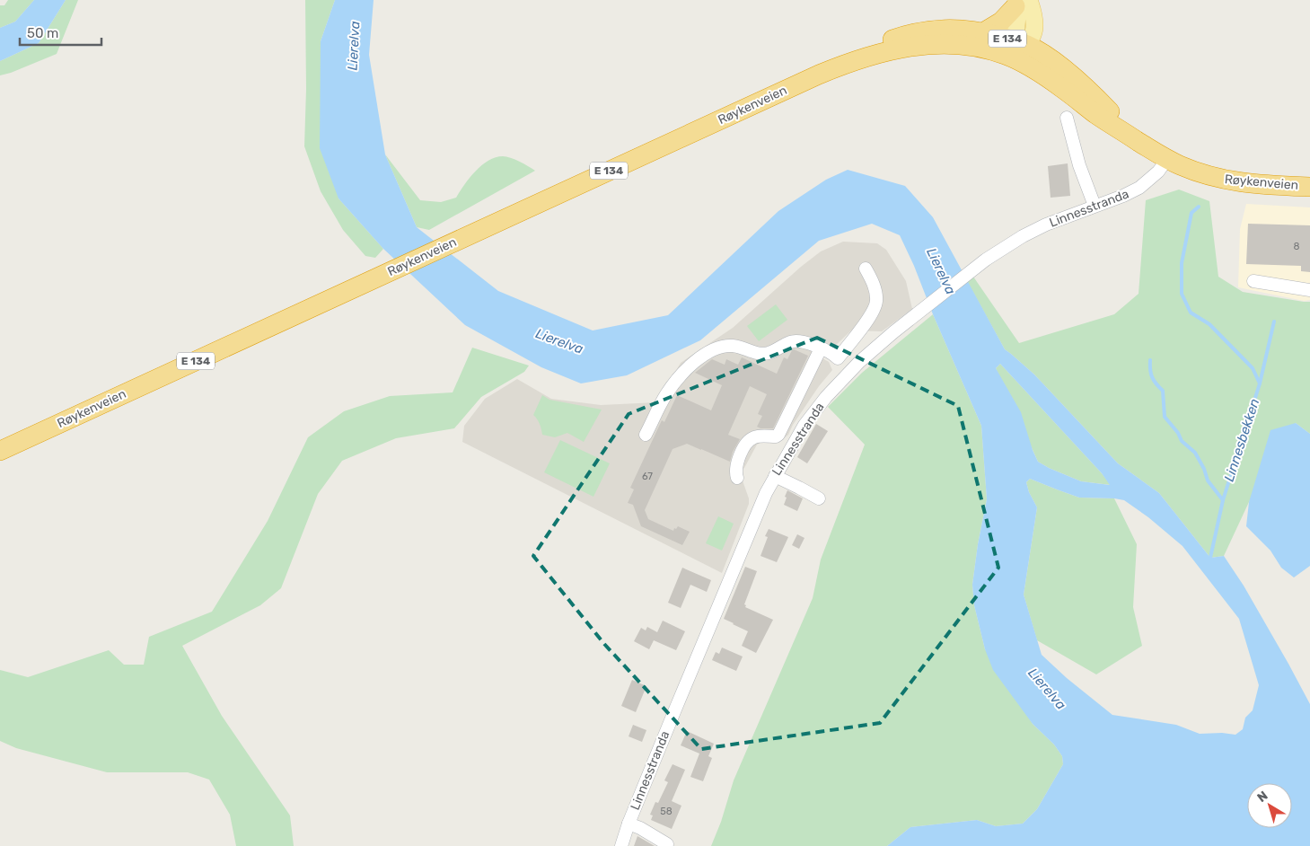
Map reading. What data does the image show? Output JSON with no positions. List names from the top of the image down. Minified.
{"streets":{"highway":["E 134","Røykenveien"],"street":["Linnesstranda"]},"crossings":[["E 134","Røykenveien"],["Røykenveien","Linnesstranda"]],"water":["Lierelva","Linnesbekken"],"house_numbers":["8","67","58"],"scale_bar":"50 m","north":"top left"}
